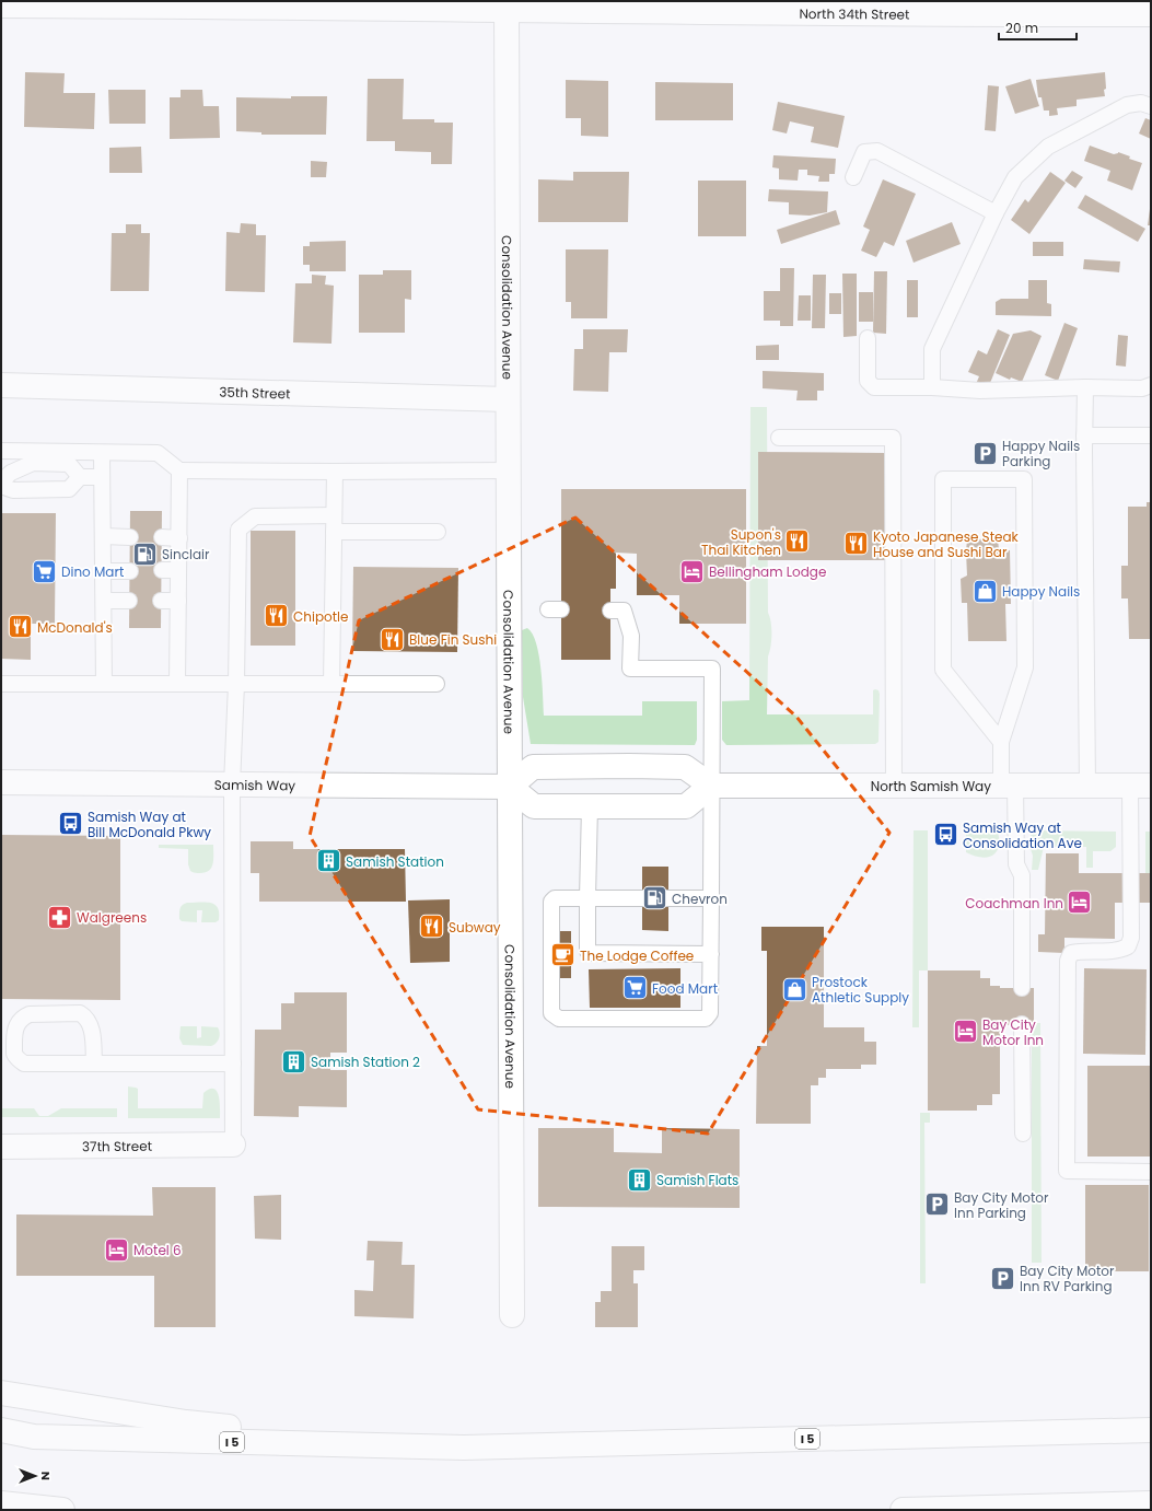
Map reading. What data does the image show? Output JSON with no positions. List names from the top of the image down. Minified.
{"streets":{"main road":["North 34th Street","Consolidation Avenue","35th Street","Samish Way","North Samish Way","37th Street","I 5"]},"crossings":[["North 34th Street","Consolidation Avenue"],["Consolidation Avenue","35th Street"],["Consolidation Avenue","Samish Way"]],"places":{"parking":["Happy Nails Parking","Bay City Motor Inn Parking","Bay City Motor Inn RV Parking"],"restaurant":["Supon's Thai Kitchen","Kyoto Japanese Steak House and Sushi Bar","Chipotle","McDonald's","Blue Fin Sushi","Subway"],"fuel station":["Sinclair","Chevron"],"supermarket":["Dino Mart","Food Mart"],"hotel":["Bellingham Lodge","Coachman Inn","Bay City Motor Inn","Motel 6"],"shop":["Happy Nails","Prostock Athletic Supply"],"bus stop":["Samish Way at Bill McDonald Pkwy","Samish Way at Consolidation Ave"],"building":["Samish Station","Samish Station 2","Samish Flats"],"pharmacy":["Walgreens"],"cafe":["The Lodge Coffee"]},"scale_bar":"20 m","north":"right"}
